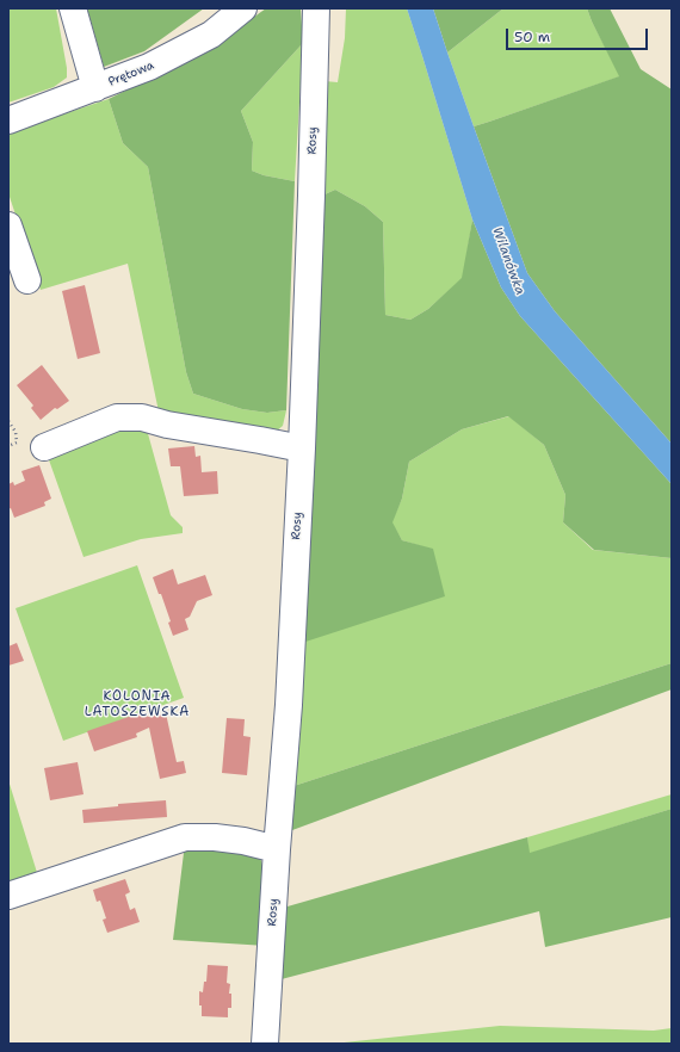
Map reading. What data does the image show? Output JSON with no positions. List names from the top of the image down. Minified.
{"streets":{"street":["Prętowa","Rosy"]},"districts":["KOLONIA LATOSZEWSKA"],"water":["Wilanówka"],"scale_bar":"50 m"}
